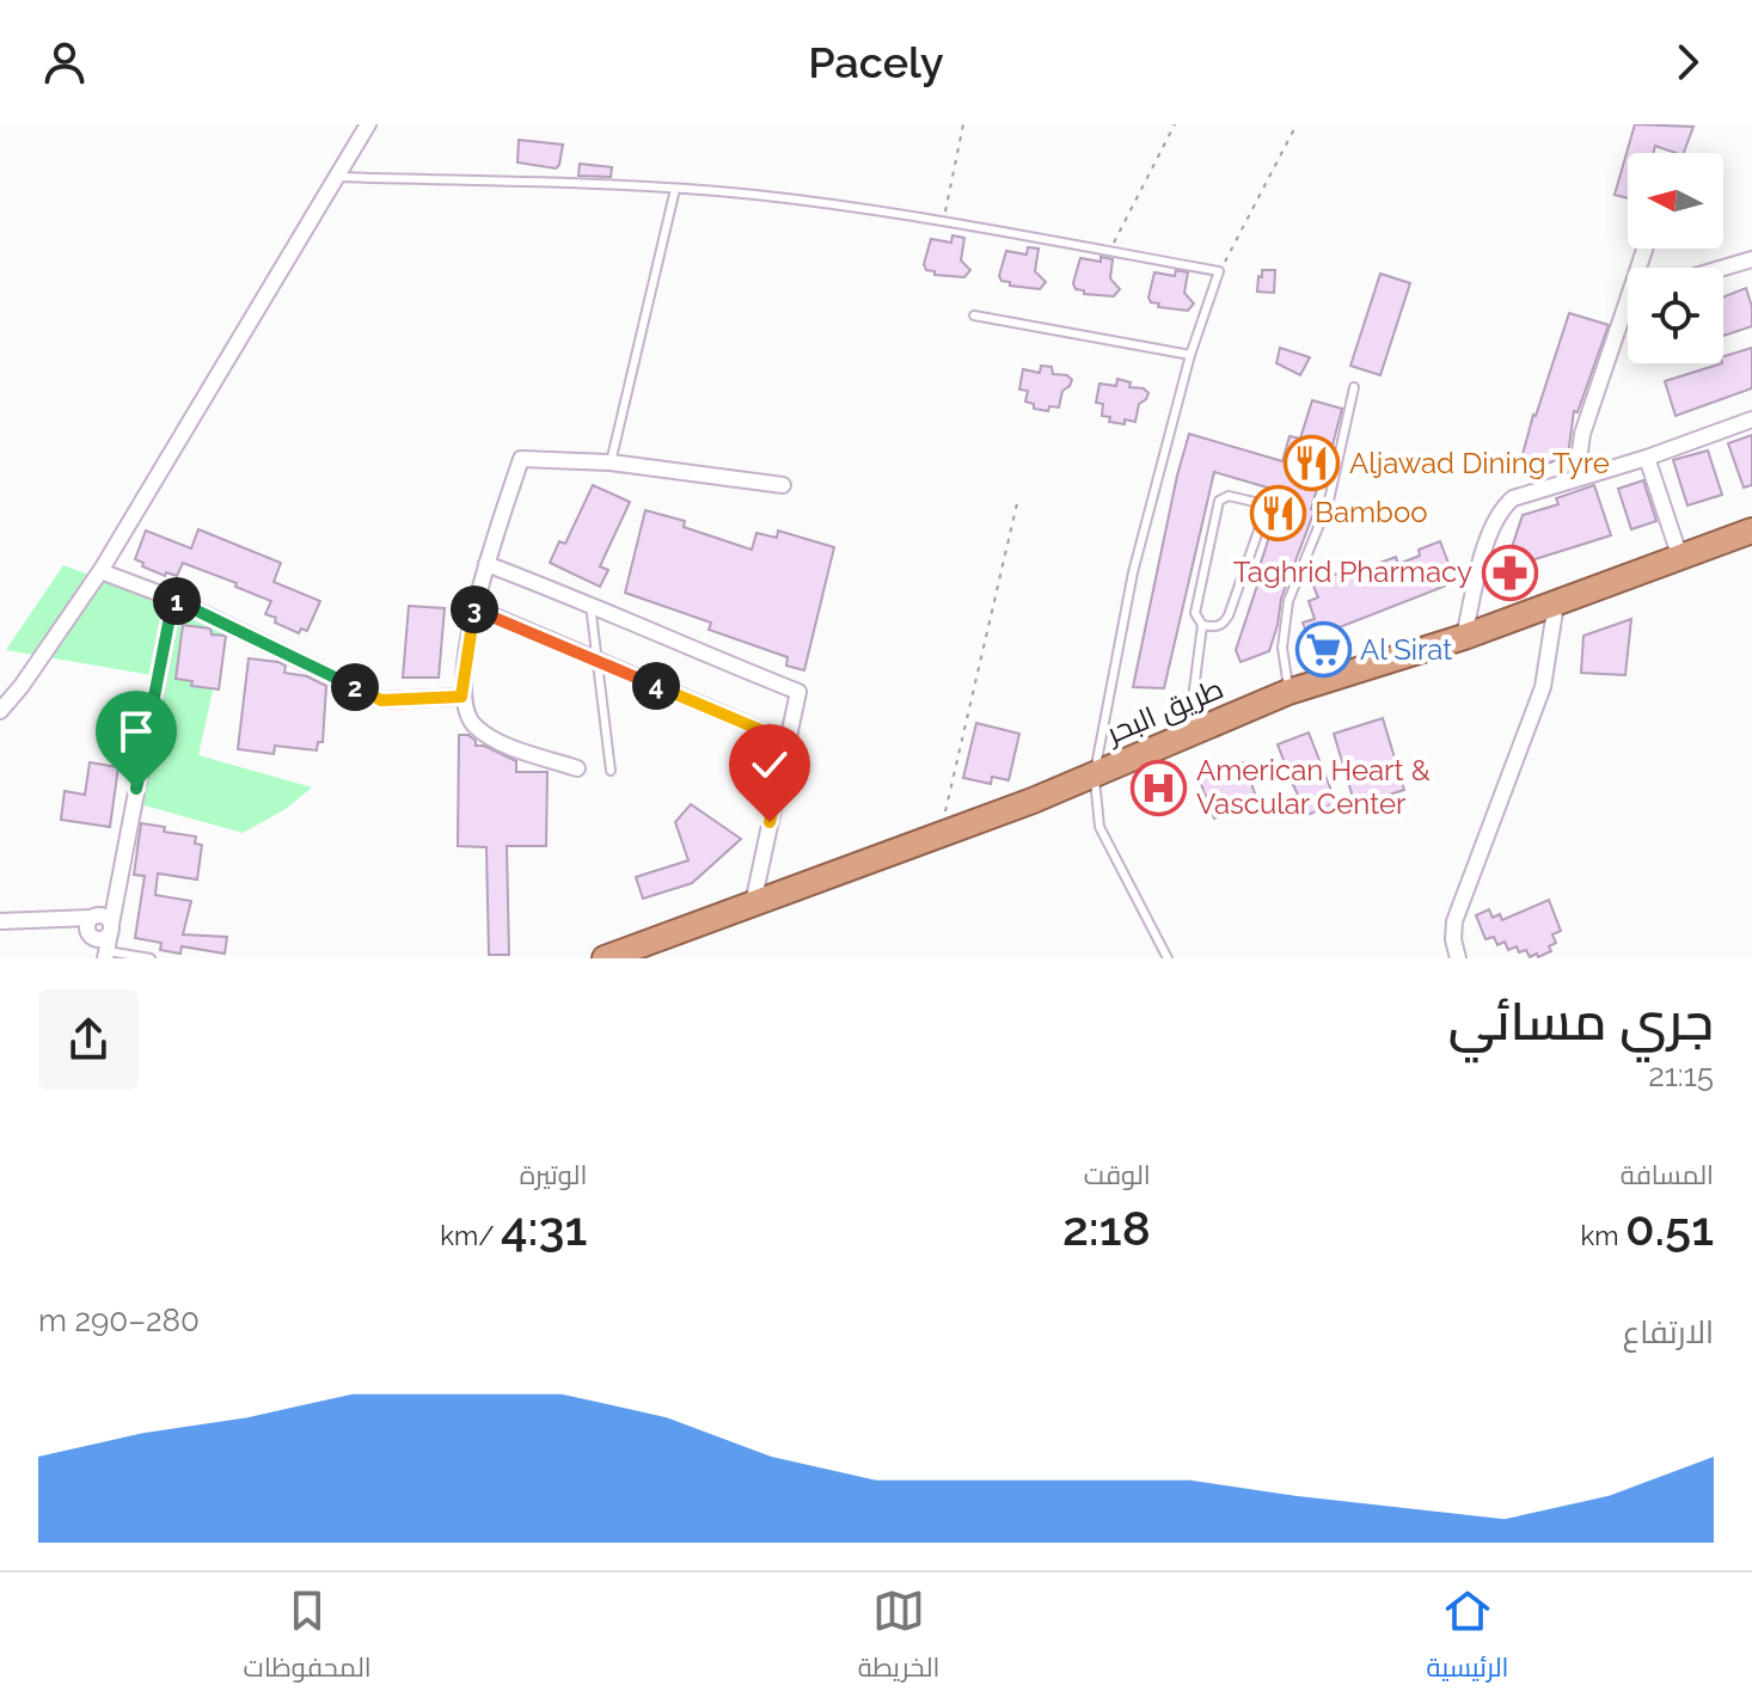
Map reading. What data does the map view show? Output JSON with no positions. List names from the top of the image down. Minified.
{"streets":{"highway":["طريق البحر"]},"places":{"restaurant":["Aljawad Dining Tyre","Bamboo"],"pharmacy":["Taghrid Pharmacy"],"supermarket":["Al Sirat"],"hospital":["American Heart & Vascular Center"]},"north":"left","page":{"header":"Pacely","pins":["1","3","4","2"],"heading":["جري مسائي","21:15"],"stats":[["المسافة","0.51 km"],["الوقت","2:18"],["الوتيرة","4:31 /km"]],"chart":["الارتفاع","280–290 m"],"tabs":["الرئيسية","الخريطة","المحفوظات"]}}
